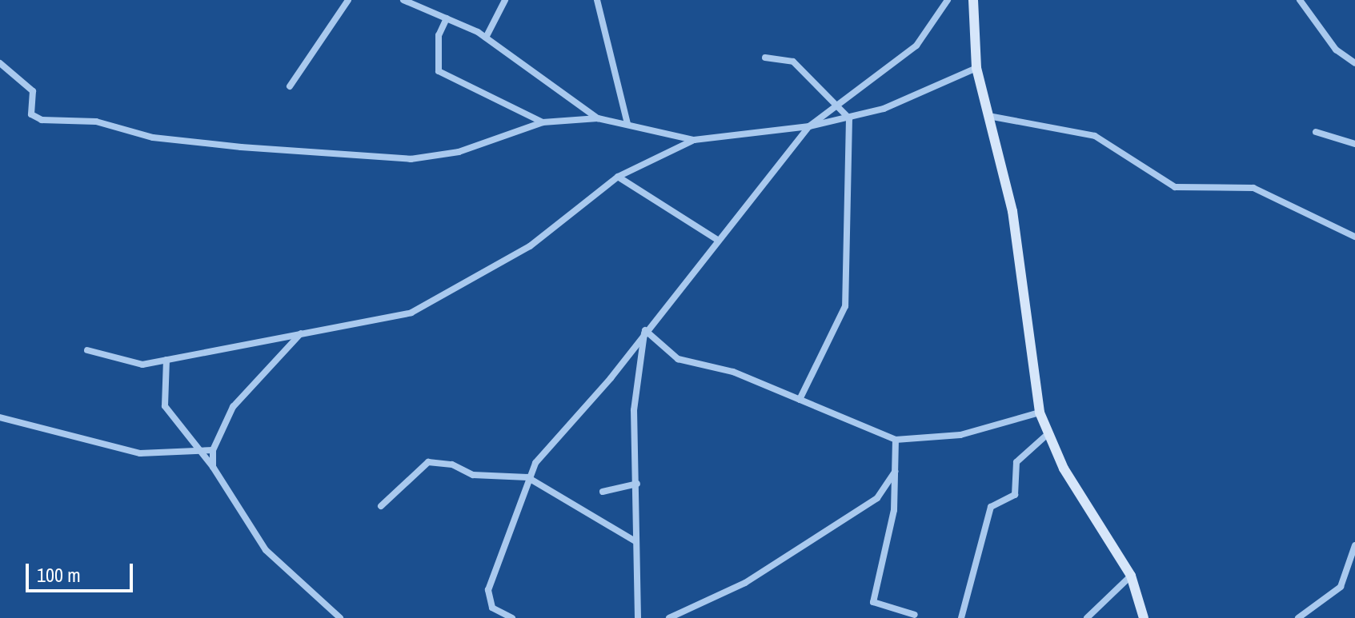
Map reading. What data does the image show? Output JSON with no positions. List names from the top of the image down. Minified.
{"scale_bar":"100 m"}
